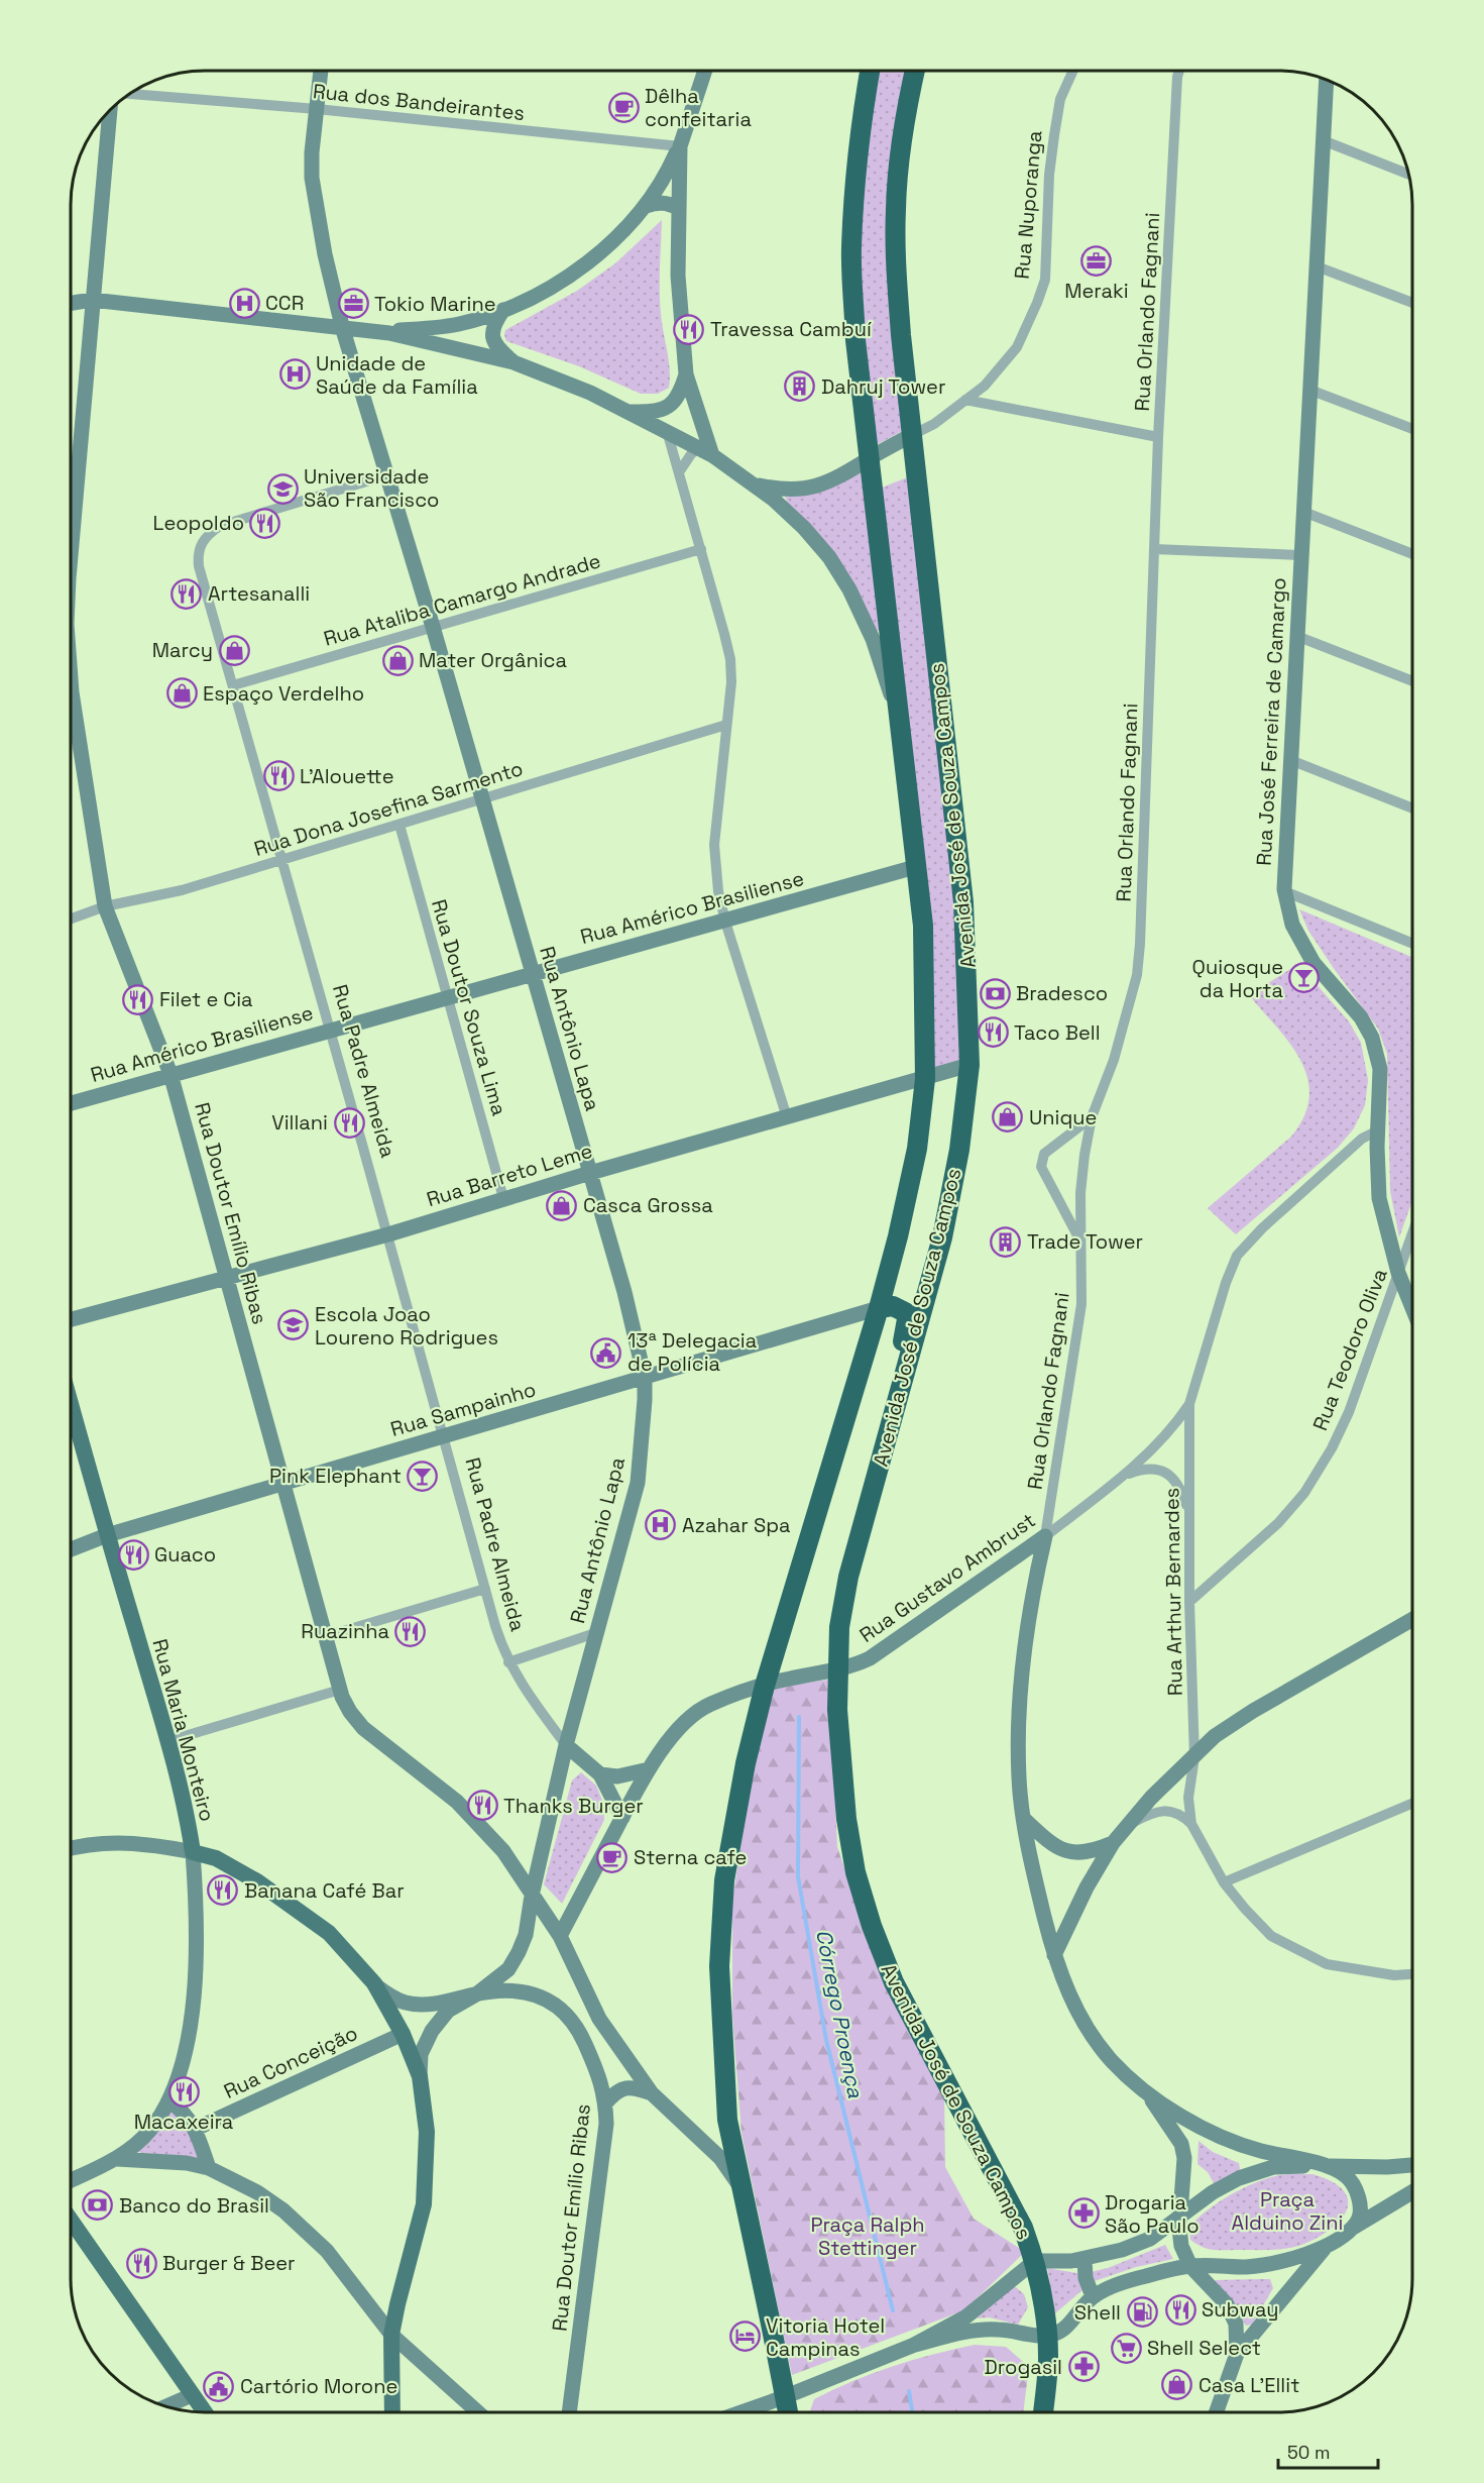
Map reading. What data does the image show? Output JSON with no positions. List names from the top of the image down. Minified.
{"streets":{"highway":["Avenida José de Souza Campos"],"main road":["Rua Maria Monteiro"],"street":["Rua dos Bandeirantes","Rua Nuporanga","Rua Orlando Fagnani","Rua Ataliba Camargo Andrade","Rua José Ferreira de Camargo","Rua Dona Josefina Sarmento","Rua Américo Brasiliense","Rua Doutor Souza Lima","Rua Antônio Lapa","Rua Padre Almeida","Rua Barreto Leme","Rua Doutor Emílio Ribas","Rua Teodoro Oliva","Rua Sampainho","Rua Gustavo Ambrust","Rua Arthur Bernardes","Rua Conceição"]},"crossings":[["Rua dos Bandeirantes","Rua Antônio Lapa"],["Rua Nuporanga","Avenida José de Souza Campos"],["Rua Orlando Fagnani","Rua Gustavo Ambrust"],["Rua Ataliba Camargo Andrade","Rua Antônio Lapa"],["Rua Ataliba Camargo Andrade","Rua Padre Almeida"],["Rua José Ferreira de Camargo","Rua Teodoro Oliva"],["Rua José Ferreira de Camargo","Rua Arthur Bernardes"],["Rua Dona Josefina Sarmento","Rua Doutor Souza Lima"],["Rua Dona Josefina Sarmento","Rua Antônio Lapa"],["Rua Dona Josefina Sarmento","Rua Padre Almeida"],["Rua Dona Josefina Sarmento","Rua Doutor Emílio Ribas"],["Avenida José de Souza Campos","Rua Américo Brasiliense"],["Avenida José de Souza Campos","Rua Barreto Leme"],["Avenida José de Souza Campos","Rua Doutor Emílio Ribas"],["Avenida José de Souza Campos","Rua Sampainho"],["Avenida José de Souza Campos","Rua Gustavo Ambrust"],["Rua Américo Brasiliense","Rua Doutor Souza Lima"],["Rua Américo Brasiliense","Rua Antônio Lapa"],["Rua Américo Brasiliense","Rua Padre Almeida"],["Rua Américo Brasiliense","Rua Doutor Emílio Ribas"],["Rua Doutor Souza Lima","Rua Barreto Leme"],["Rua Antônio Lapa","Rua Padre Almeida"],["Rua Antônio Lapa","Rua Barreto Leme"],["Rua Antônio Lapa","Rua Doutor Emílio Ribas"],["Rua Antônio Lapa","Rua Sampainho"],["Rua Padre Almeida","Rua Barreto Leme"],["Rua Padre Almeida","Rua Sampainho"],["Rua Barreto Leme","Rua Doutor Emílio Ribas"],["Rua Doutor Emílio Ribas","Rua Sampainho"],["Rua Doutor Emílio Ribas","Rua Gustavo Ambrust"],["Rua Teodoro Oliva","Rua Arthur Bernardes"],["Rua Sampainho","Rua Maria Monteiro"],["Rua Gustavo Ambrust","Rua Arthur Bernardes"]],"water":["Córrego Proença"],"parks":["Praça Alduino Zini","Praça Ralph Stettinger"],"places":{"cafe":["Dêlha confeitaria","Sterna cafe"],"office":["Meraki","Tokio Marine"],"hospital":["CCR","Unidade de Saúde da Família","Azahar Spa"],"restaurant":["Travessa Cambuí","Leopoldo","Artesanalli","L'Alouette","Filet e Cia","Taco Bell","Villani","Guaco","Ruazinha","Thanks Burger","Banana Café Bar","Macaxeira","Burger & Beer","Subway"],"building":["Dahruj Tower","Trade Tower"],"school or university":["Universidade São Francisco","Escola Joao Loureno Rodrigues"],"shop":["Marcy","Mater Orgânica","Espaço Verdelho","Unique","Casca Grossa","Casa L'Ellit"],"bar":["Quiosque da Horta","Pink Elephant"],"bank":["Bradesco","Banco do Brasil"],"public building":["13ª Delegacia de Polícia","Cartório Morone"],"pharmacy":["Drogaria São Paulo","Drogasil"],"fuel station":["Shell"],"hotel":["Vitoria Hotel Campinas"],"supermarket":["Shell Select"]},"scale_bar":"50 m"}
